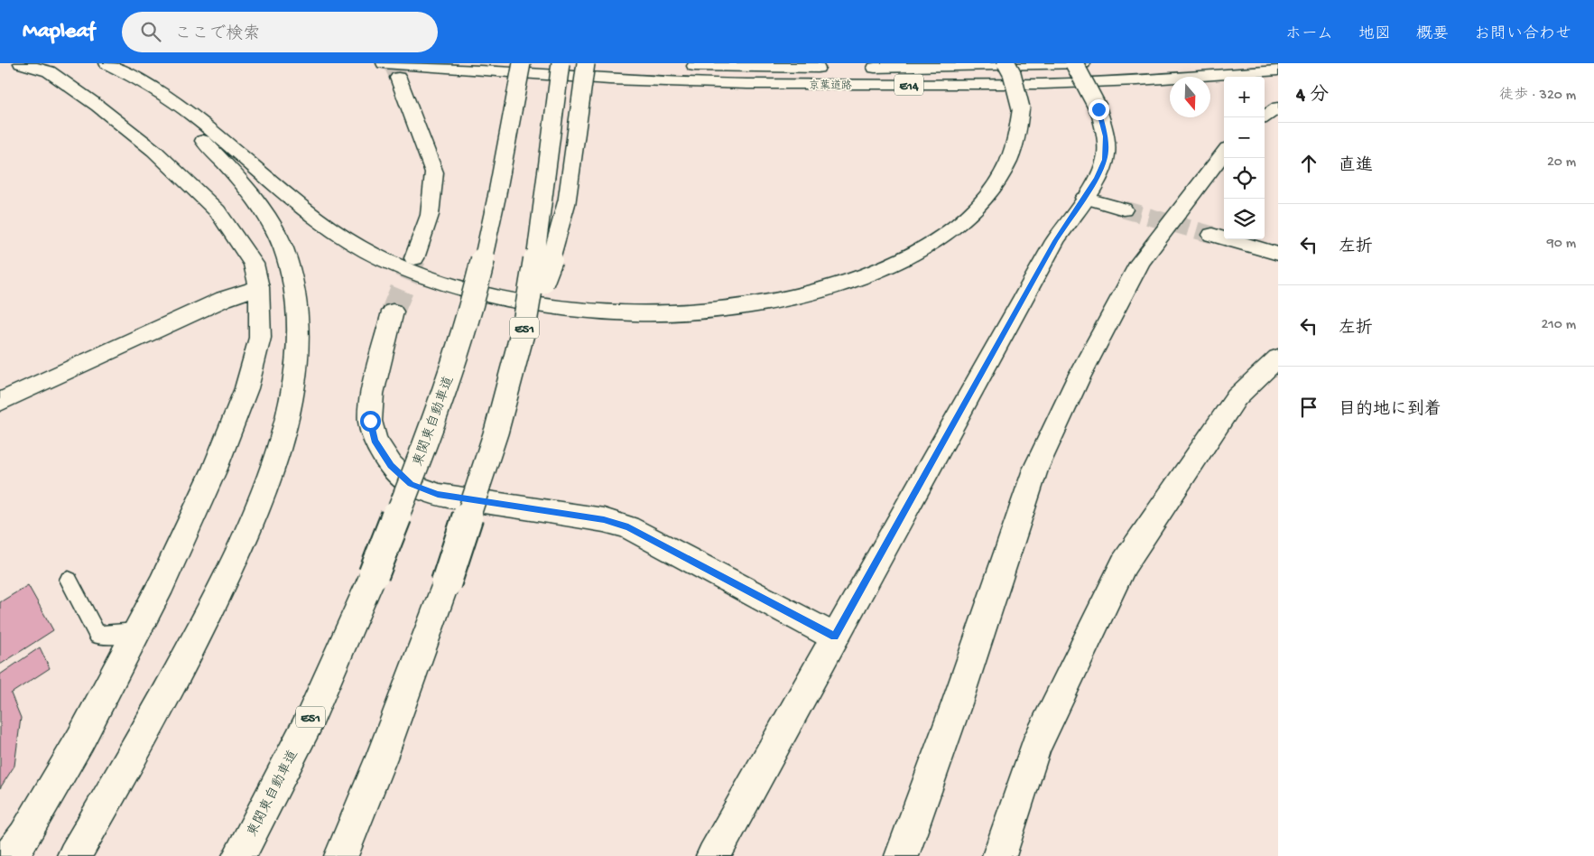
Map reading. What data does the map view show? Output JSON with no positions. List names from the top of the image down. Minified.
{"streets":{"main road":["京葉道路","E14","E51","東関東自動車道"]},"north":"bottom","page":{"header":"Mapleaf","search":"ここで検索","nav":["ホーム","地図","概要","お問い合わせ"],"heading":["4 分","徒歩 · 320 m"],"map_buttons":["+","−"],"list":[["直進","20 m"],["左折","90 m"],["左折","210 m"],"目的地に到着"]}}
